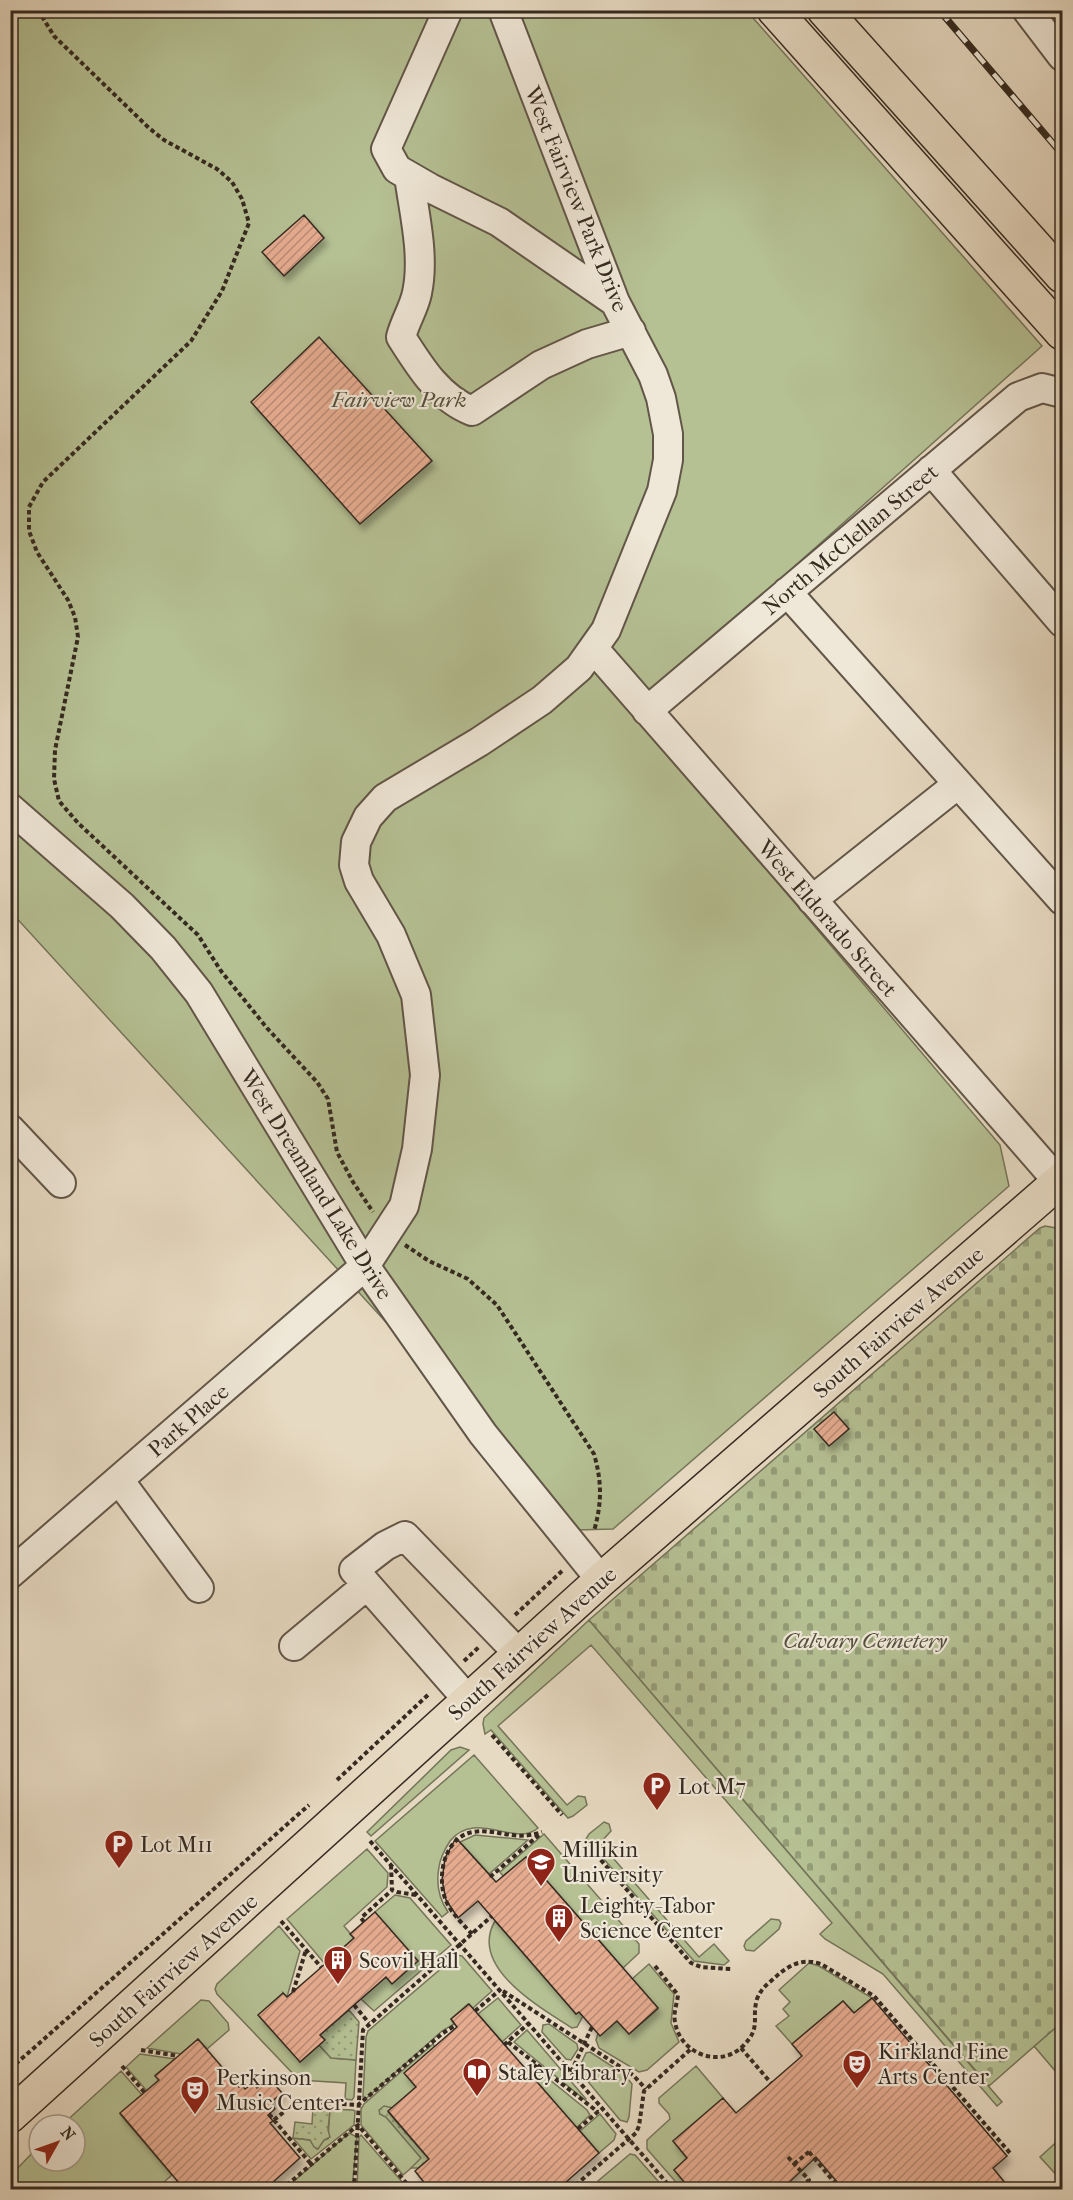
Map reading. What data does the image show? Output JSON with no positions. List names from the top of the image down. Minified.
{"streets":{"main road":["South Fairview Avenue"],"street":["West Fairview Park Drive","North McClellan Street","West Eldorado Street","West Dreamland Lake Drive","Park Place"]},"crossings":[["West Fairview Park Drive","West Eldorado Street"],["West Fairview Park Drive","West Dreamland Lake Drive"],["West Fairview Park Drive","Park Place"],["North McClellan Street","West Eldorado Street"],["West Eldorado Street","South Fairview Avenue"],["West Dreamland Lake Drive","South Fairview Avenue"],["West Dreamland Lake Drive","Park Place"]],"parks":["Fairview Park","Calvary Cemetery"],"places":{"parking":["Lot M7","Lot M11"],"school or university":["Millikin University"],"building":["Leighty-Tabor Science Center","Scovil Hall"],"theatre":["Kirkland Fine Arts Center","Perkinson Music Center"],"library":["Staley Library"]},"north":"top right"}
